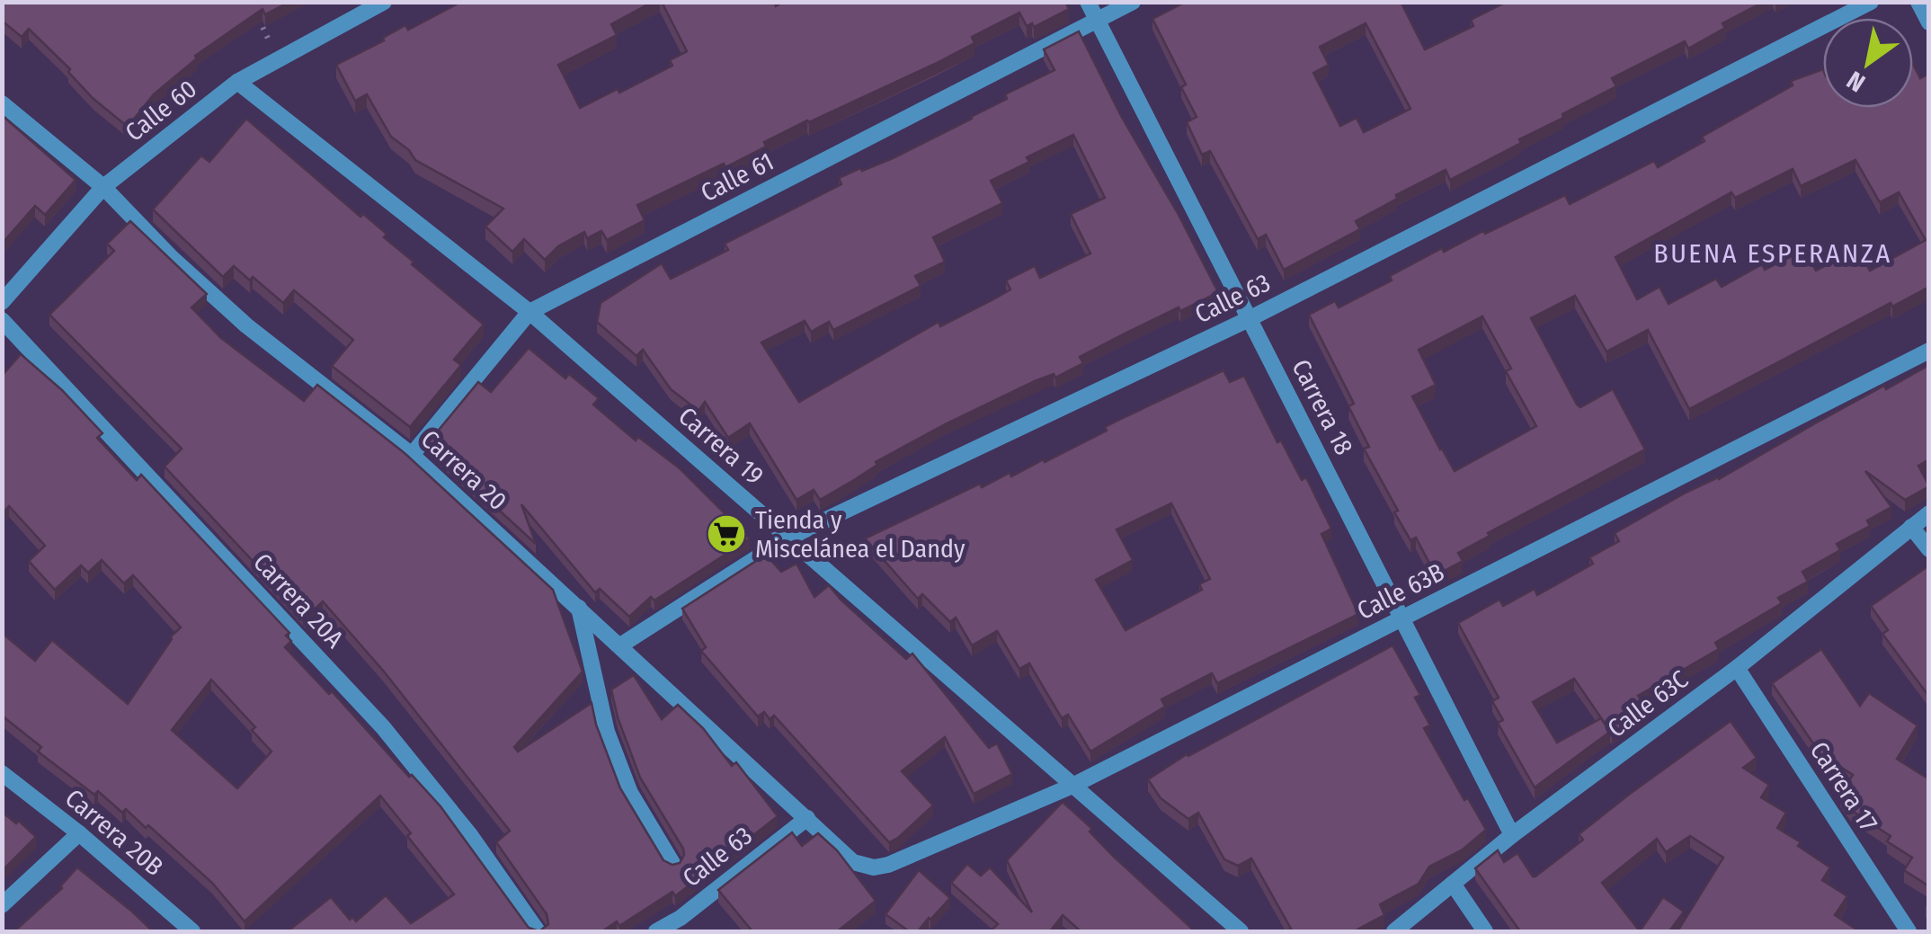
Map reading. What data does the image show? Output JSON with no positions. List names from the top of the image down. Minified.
{"streets":{"street":["Calle 60","Calle 61","Calle 63","Carrera 18","Carrera 19","Carrera 20","Calle 63B","Carrera 20A","Calle 63C","Carrera 17","Carrera 20B"]},"crossings":[["Calle 60","Carrera 19"],["Calle 60","Carrera 20"],["Calle 61","Carrera 18"],["Calle 61","Carrera 19"],["Calle 61","Carrera 20"],["Calle 63","Carrera 18"],["Calle 63","Carrera 19"],["Calle 63","Carrera 20"],["Carrera 18","Calle 63B"],["Carrera 18","Calle 63C"],["Carrera 19","Calle 63B"],["Carrera 20","Calle 63B"],["Calle 63C","Carrera 17"]],"districts":["BUENA ESPERANZA"],"places":{"supermarket":["Tienda y Miscelánea el Dandy"]},"north":"bottom left"}
